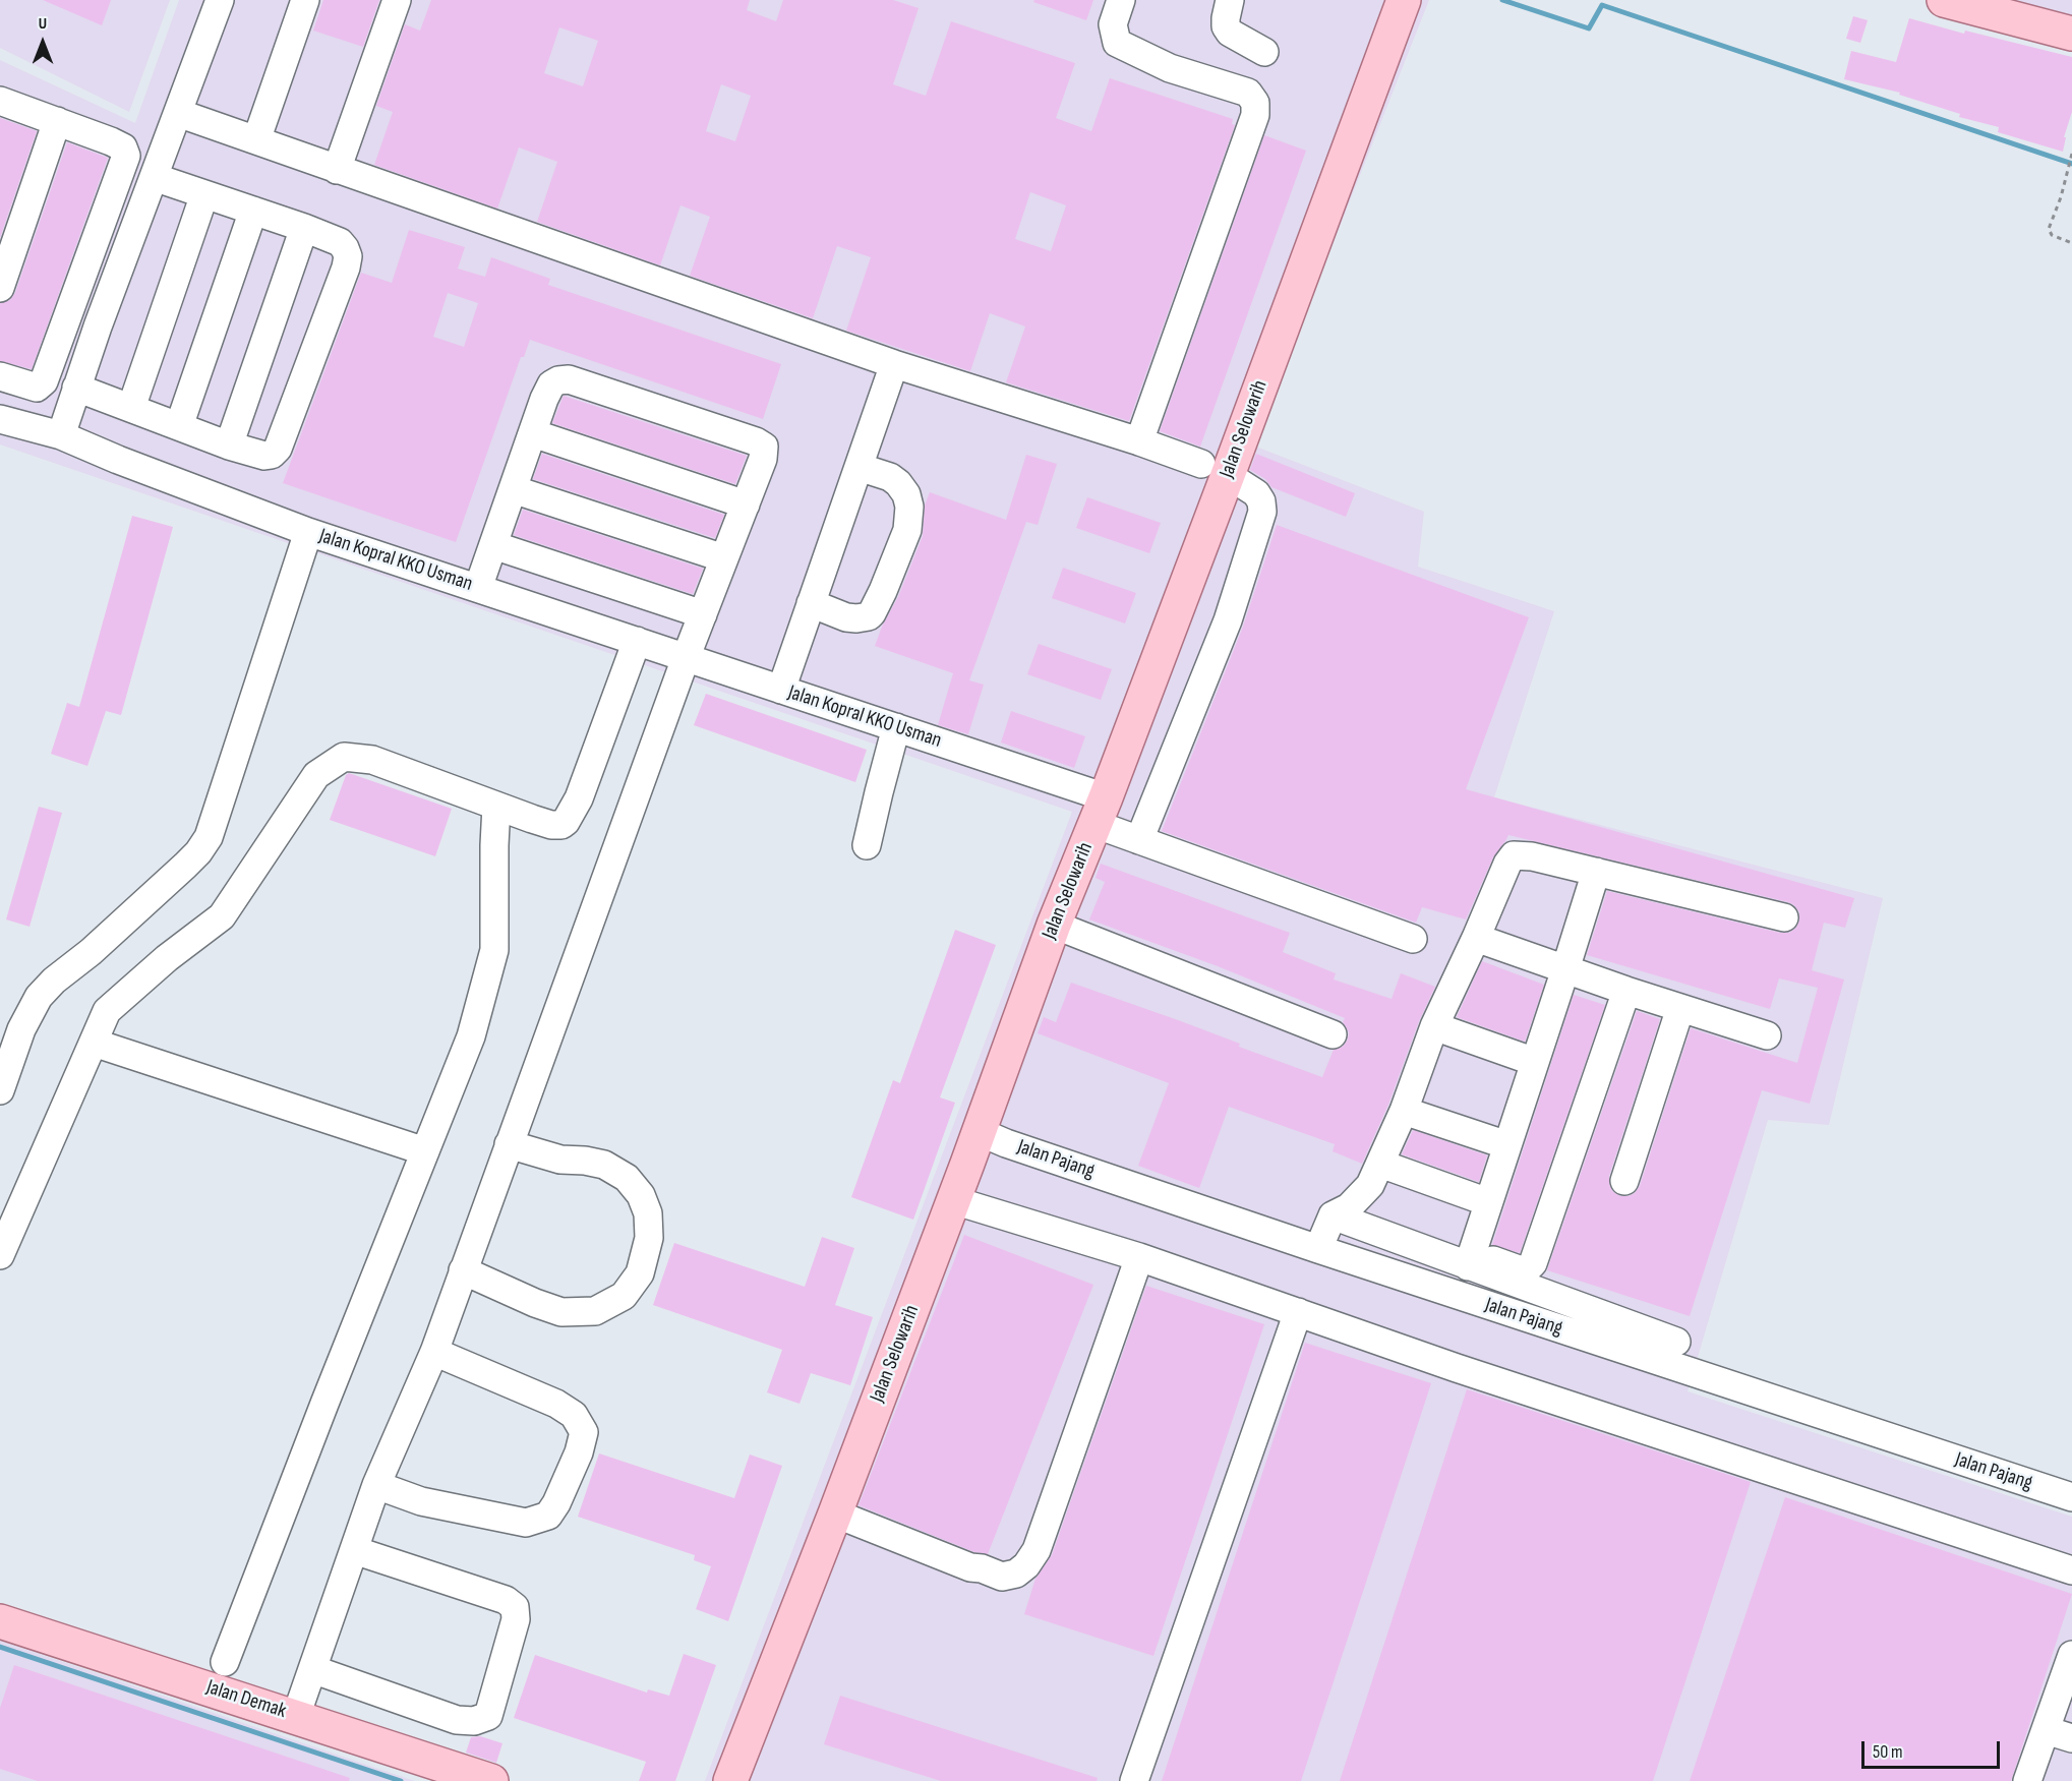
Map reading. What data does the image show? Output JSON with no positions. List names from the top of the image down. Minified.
{"streets":{"main road":["Jalan Selowarih","Jalan Demak"],"street":["Jalan Kopral KKO Usman","Jalan Pajang"]},"crossings":[["Jalan Selowarih","Jalan Kopral KKO Usman"],["Jalan Selowarih","Jalan Pajang"]],"scale_bar":"50 m","north":"top"}
